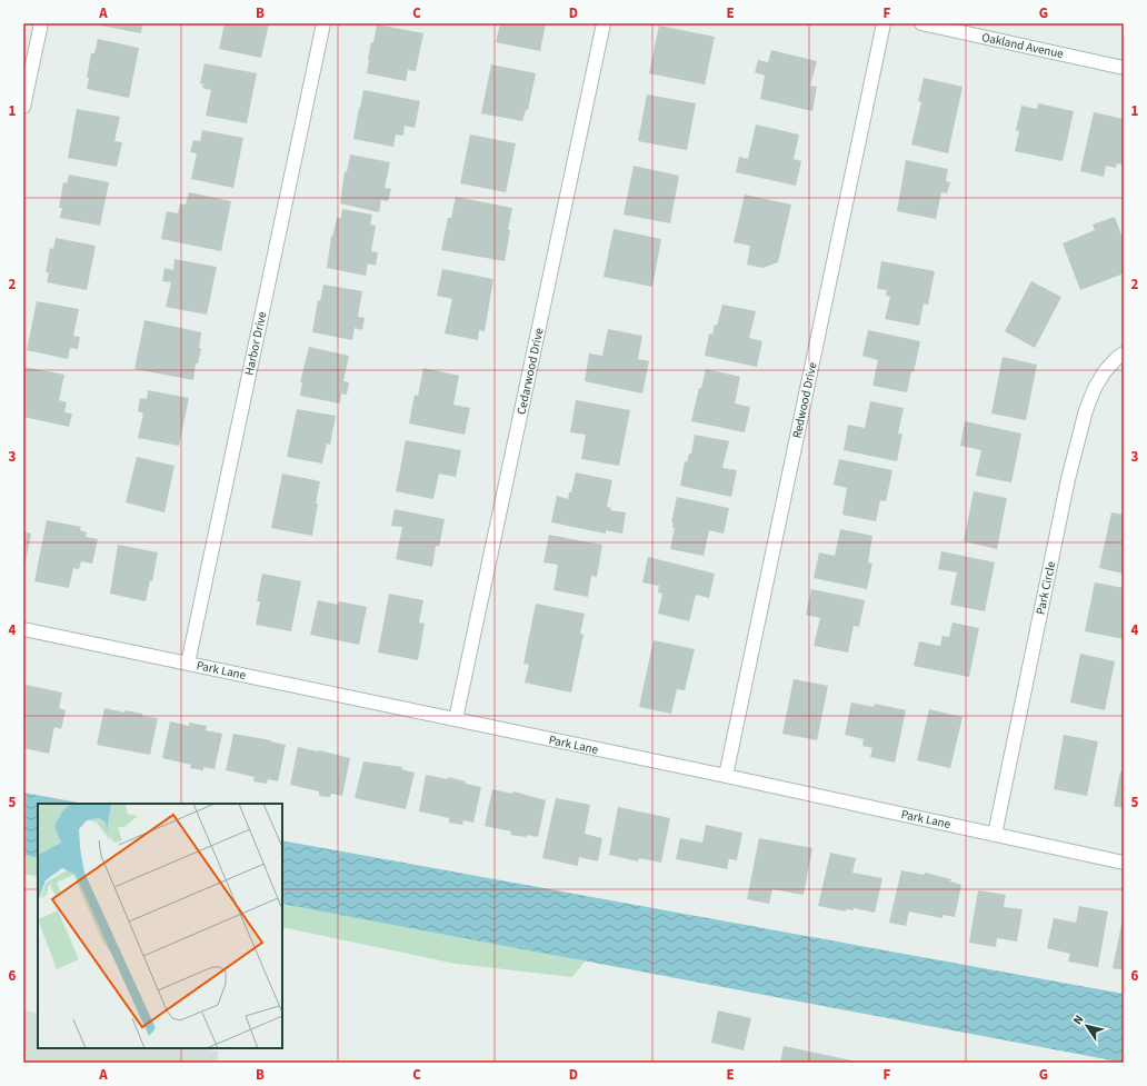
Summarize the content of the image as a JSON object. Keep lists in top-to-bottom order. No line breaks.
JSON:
{"streets":{"street":["Oakland Avenue","Harbor Drive","Cedarwood Drive","Redwood Drive","Park Circle","Park Lane"]},"crossings":[["Harbor Drive","Park Lane"],["Cedarwood Drive","Park Lane"],["Redwood Drive","Park Lane"],["Park Circle","Park Lane"]],"north":"top left","grid":{"columns":["A","B","C","D","E","F","G"],"rows":["1","2","3","4","5","6"]}}
